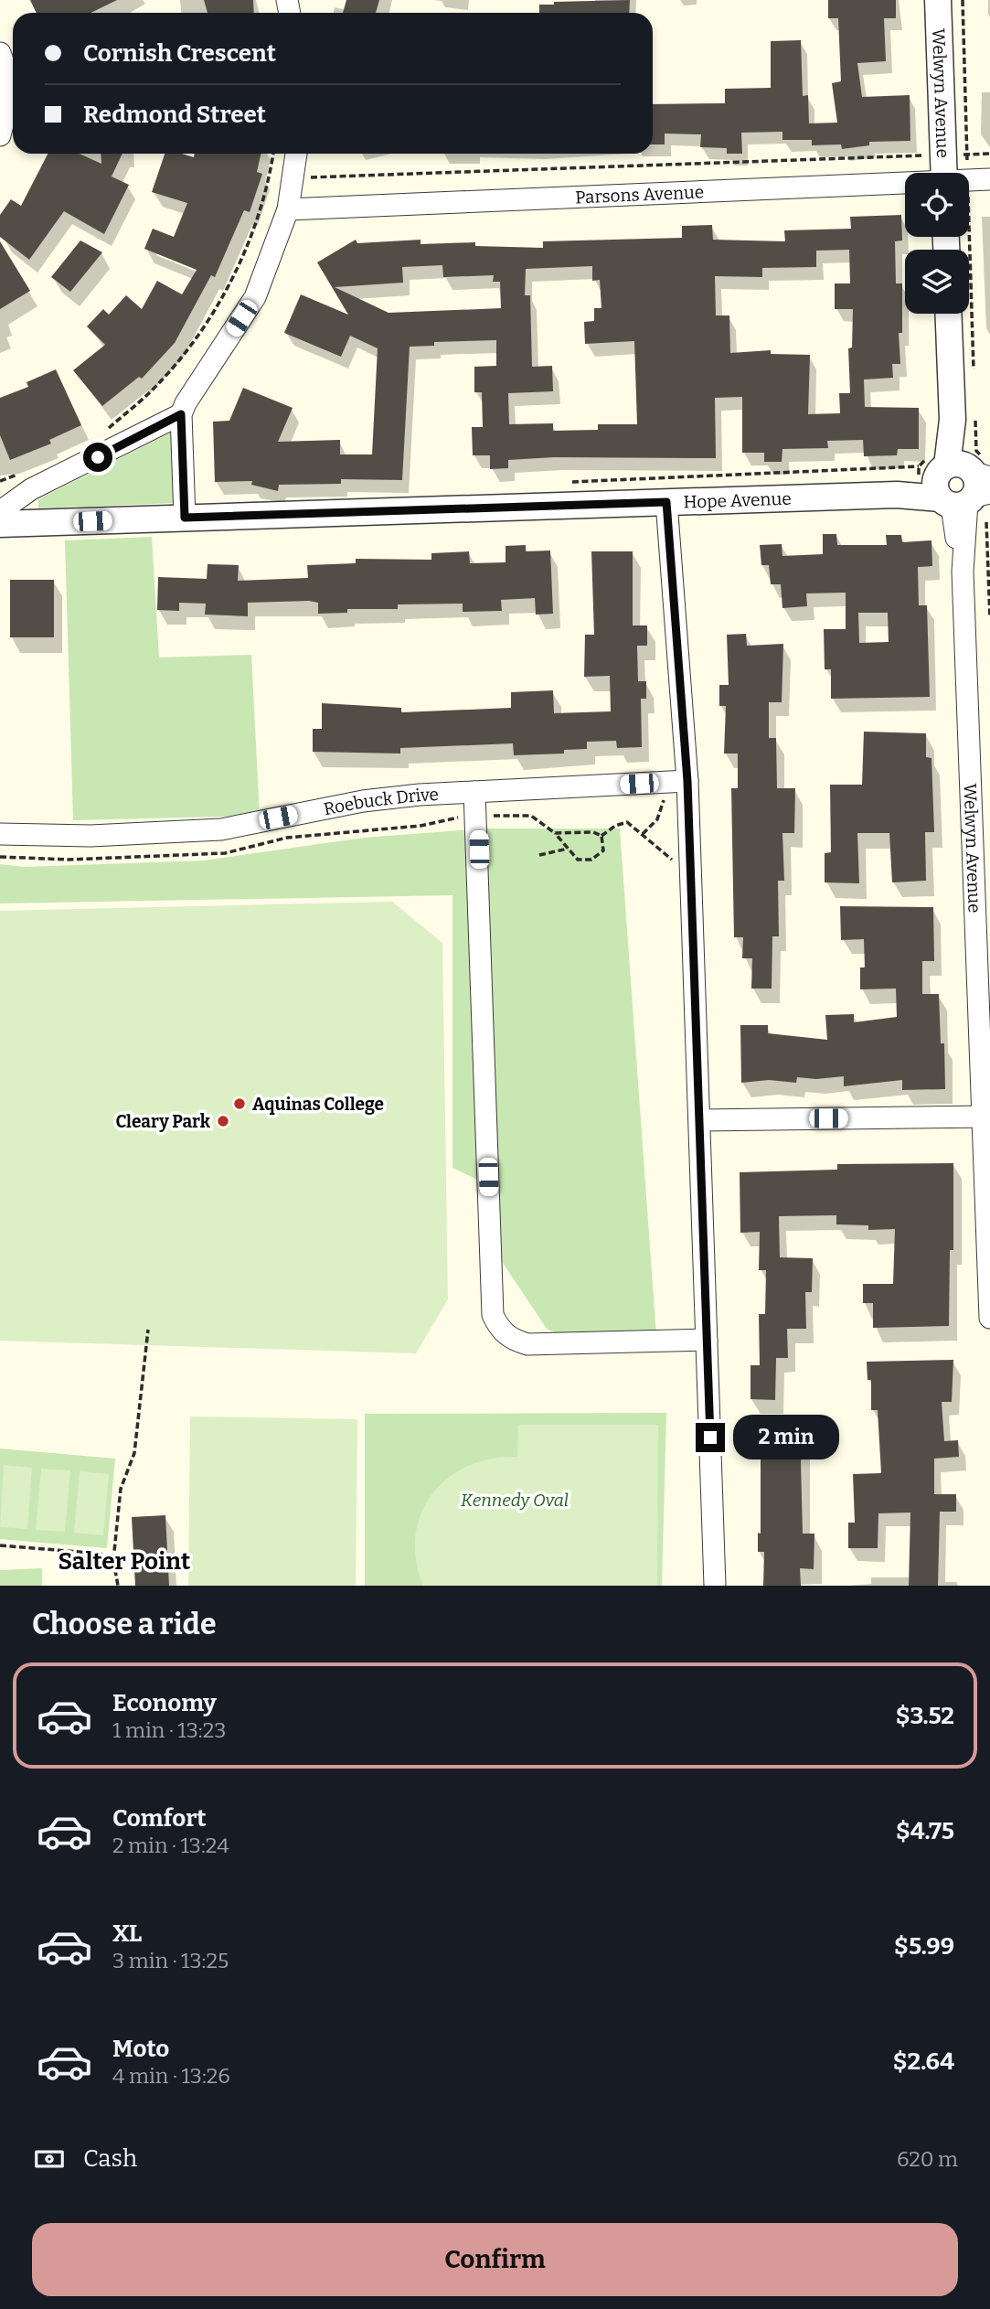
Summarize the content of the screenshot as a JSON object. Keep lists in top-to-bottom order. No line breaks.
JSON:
{"streets":{"street":["Welwyn Avenue","Parsons Avenue","Hope Avenue","Roebuck Drive"]},"crossings":[["Welwyn Avenue","Hope Avenue"]],"districts":["Salter Point"],"parks":["Kennedy Oval"],"places":["Aquinas College","Cleary Park"],"page":{"banner":["Cornish Crescent","Redmond Street"],"bubble":"2 min","heading":"Choose a ride","list":[{"name":"Economy","note":"1 min · 13:23","value":"$3.52"},{"name":"Comfort","note":"2 min · 13:24","value":"$4.75"},{"name":"XL","note":"3 min · 13:25","value":"$5.99"},{"name":"Moto","note":"4 min · 13:26","value":"$2.64"}],"pay":["Cash","620 m"],"buttons":"Confirm"}}
